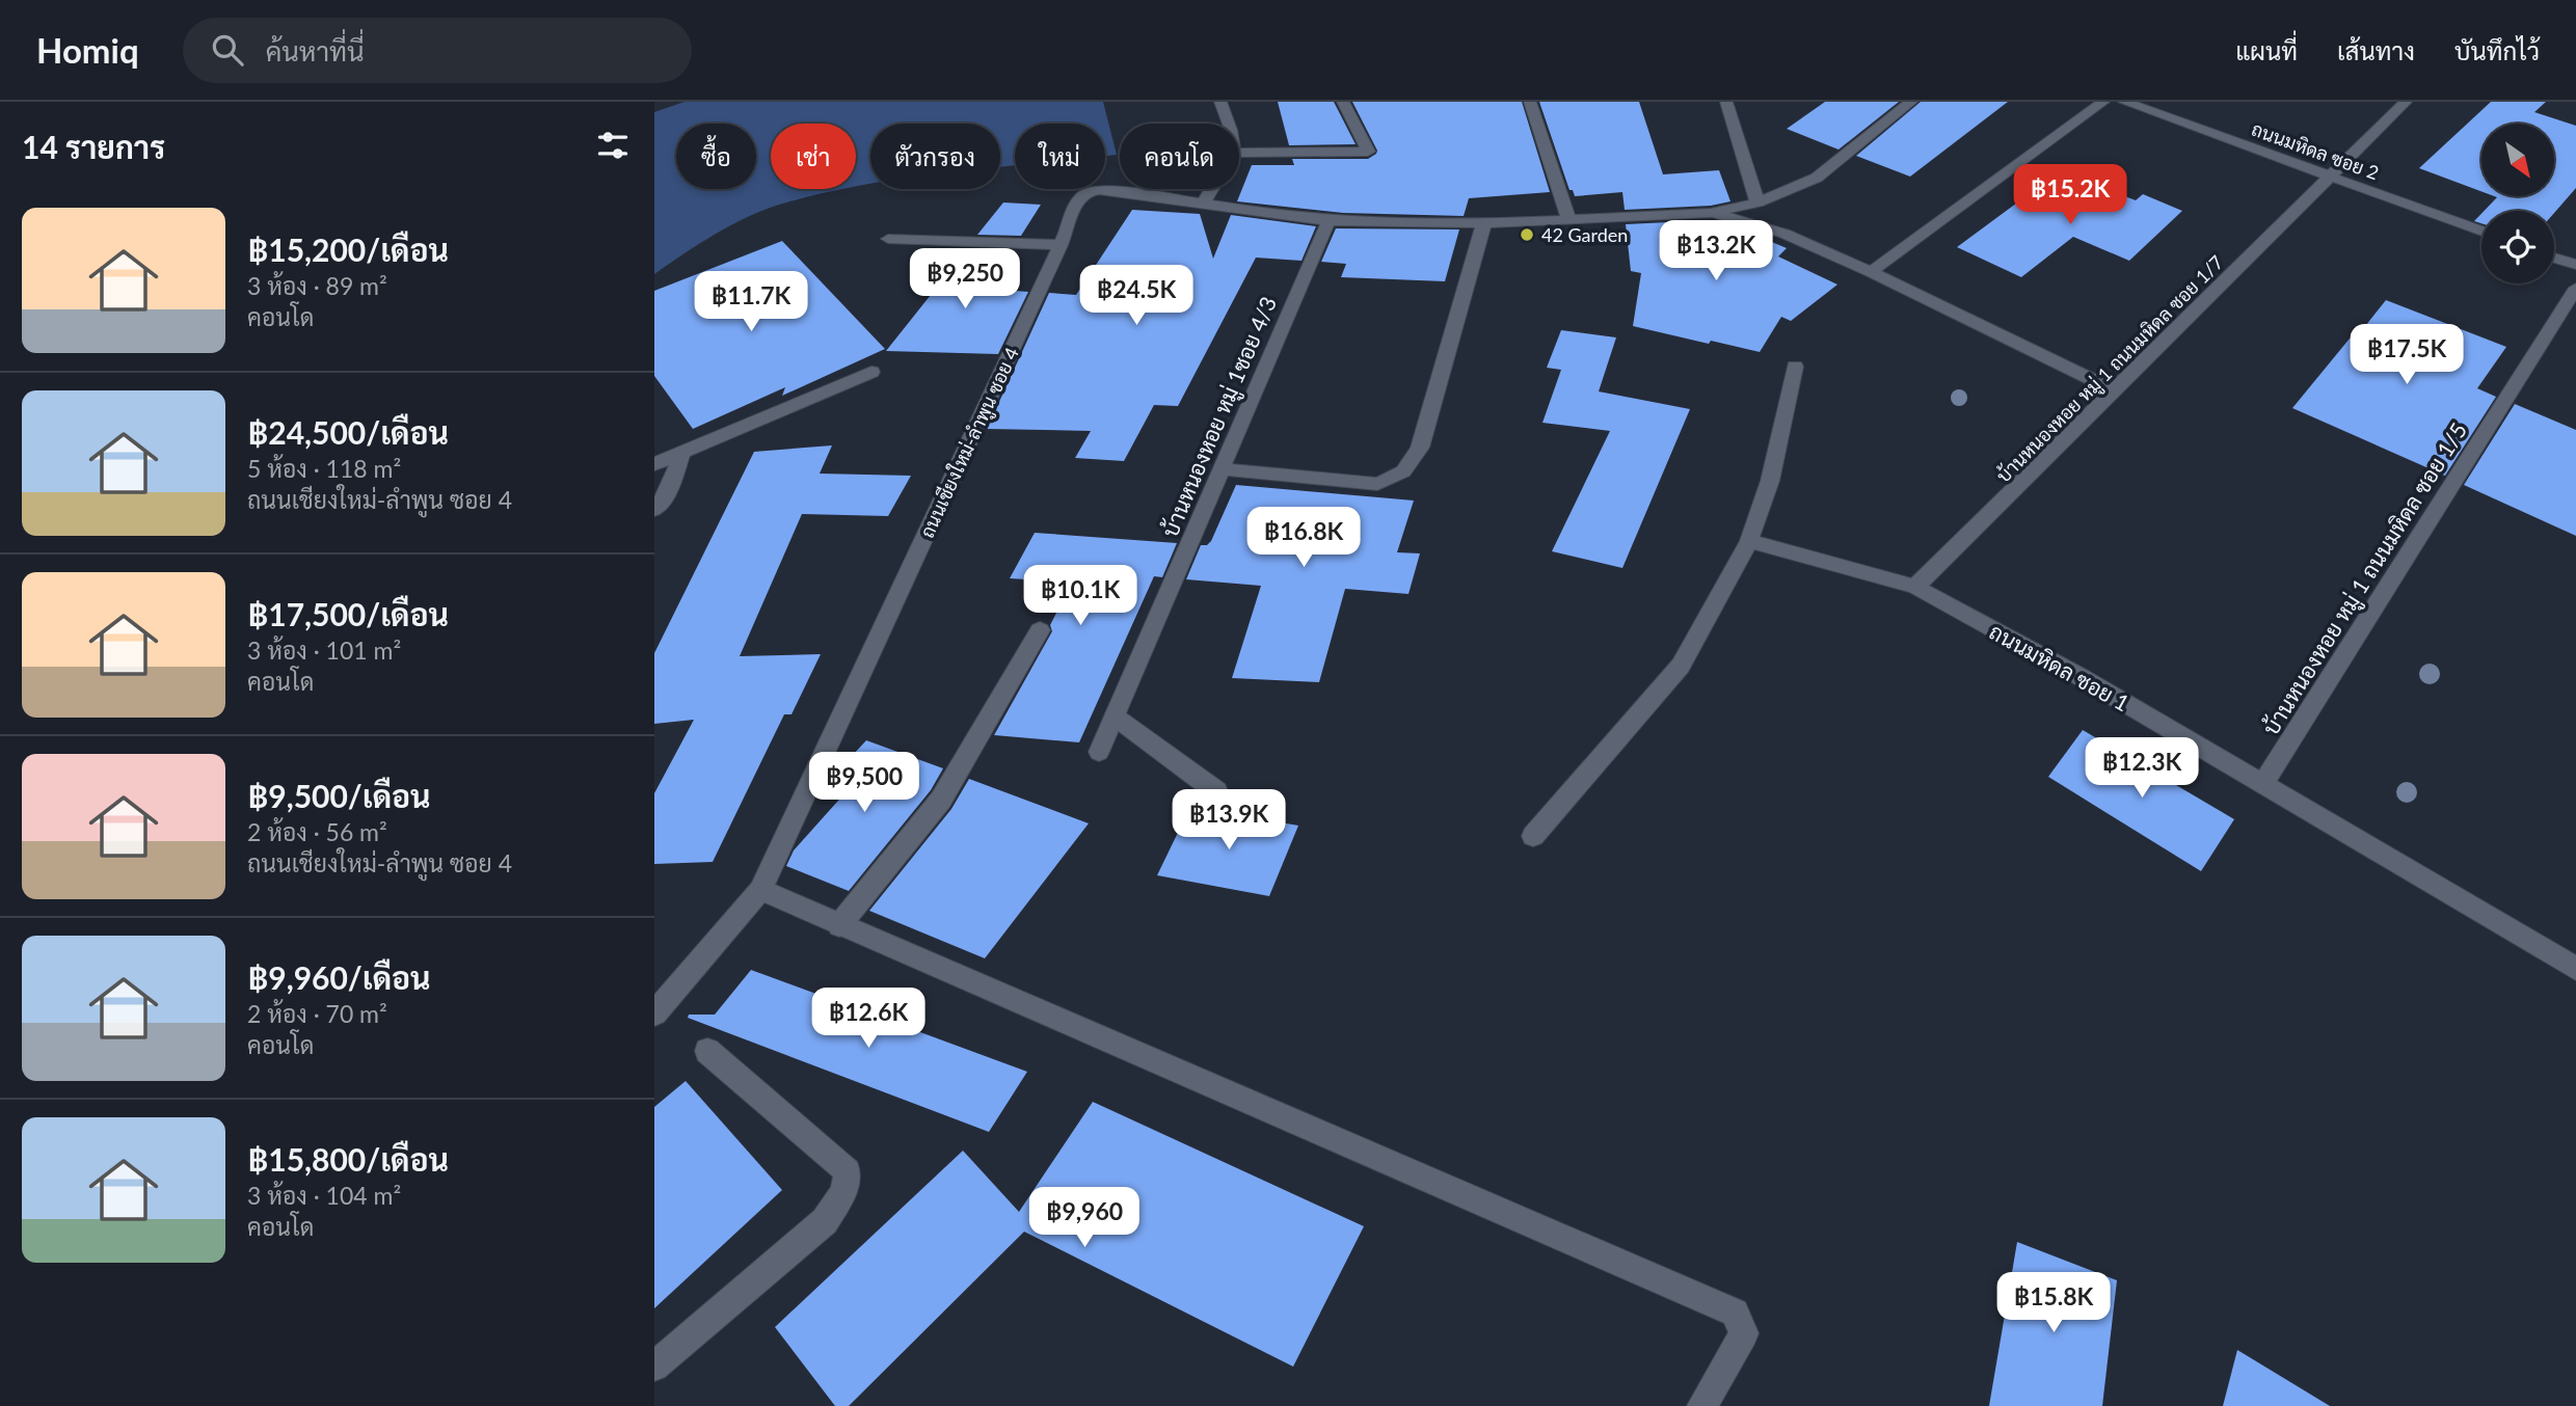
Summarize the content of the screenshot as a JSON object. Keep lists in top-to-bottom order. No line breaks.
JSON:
{"streets":{"street":["ถนนมหิดล ซอย 2","บ้านหนองหอย หมู่ 1 ถนนมหิดล ซอย 1/7","บ้านหนองหอย หมู่ 1ซอย 4/3","ถนนเชียงใหม่-ลำพูน ซอย 4","บ้านหนองหอย หมู่ 1 ถนนมหิดล ซอย 1/5","ถนนมหิดล ซอย 1"]},"crossings":[["ถนนมหิดล ซอย 2","บ้านหนองหอย หมู่ 1 ถนนมหิดล ซอย 1/7"],["บ้านหนองหอย หมู่ 1 ถนนมหิดล ซอย 1/7","ถนนมหิดล ซอย 1"],["บ้านหนองหอย หมู่ 1ซอย 4/3","ถนนเชียงใหม่-ลำพูน ซอย 4"],["บ้านหนองหอย หมู่ 1 ถนนมหิดล ซอย 1/5","ถนนมหิดล ซอย 1"]],"places":["42 Garden"],"north":"bottom right","page":{"header":"Homiq","search":"ค้นหาที่นี่","nav":["แผนที่","เส้นทาง","บันทึกไว้"],"heading":"14 รายการ","chip":["ซื้อ","เช่า","ตัวกรอง","ใหม่","คอนโด"],"price":["฿15.2K","฿13.2K","฿9,250","฿24.5K","฿11.7K","฿17.5K","฿16.8K","฿10.1K","฿12.3K","฿9,500","฿13.9K","฿12.6K","฿9,960","฿15.8K"],"list":[{"name":"฿15,200/เดือน","note":"3 ห้อง · 89 m² · คอนโด"},{"name":"฿24,500/เดือน","note":"5 ห้อง · 118 m² · ถนนเชียงใหม่-ลำพูน ซอย 4"},{"name":"฿17,500/เดือน","note":"3 ห้อง · 101 m² · คอนโด"},{"name":"฿9,500/เดือน","note":"2 ห้อง · 56 m² · ถนนเชียงใหม่-ลำพูน ซอย 4"},{"name":"฿9,960/เดือน","note":"2 ห้อง · 70 m² · คอนโด"},{"name":"฿15,800/เดือน","note":"3 ห้อง · 104 m² · คอนโด"}]}}
